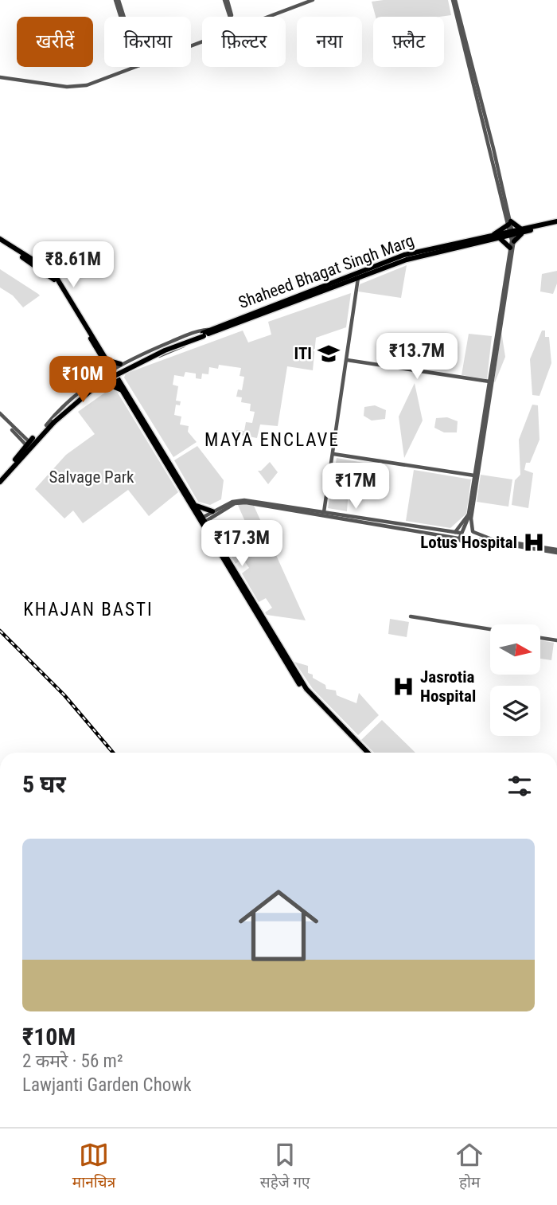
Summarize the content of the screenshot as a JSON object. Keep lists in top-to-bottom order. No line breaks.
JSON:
{"streets":{"main road":["Shaheed Bhagat Singh Marg"]},"districts":["MAYA ENCLAVE","KHAJAN BASTI"],"parks":["Salvage Park"],"places":{"school or university":["ITI"],"hospital":["Lotus Hospital","Jasrotia Hospital"]},"north":"right","page":{"chip":["खरीदें","किराया","फ़िल्टर","नया","फ़्लैट"],"price":["₹8.61M","₹13.7M","₹10M","₹17M","₹17.3M"],"heading":"5 घर","list":[{"name":"₹10M","note":"2 कमरे · 56 m² · Lawjanti Garden Chowk"}],"tabs":["मानचित्र","सहेजे गए","होम"]}}
